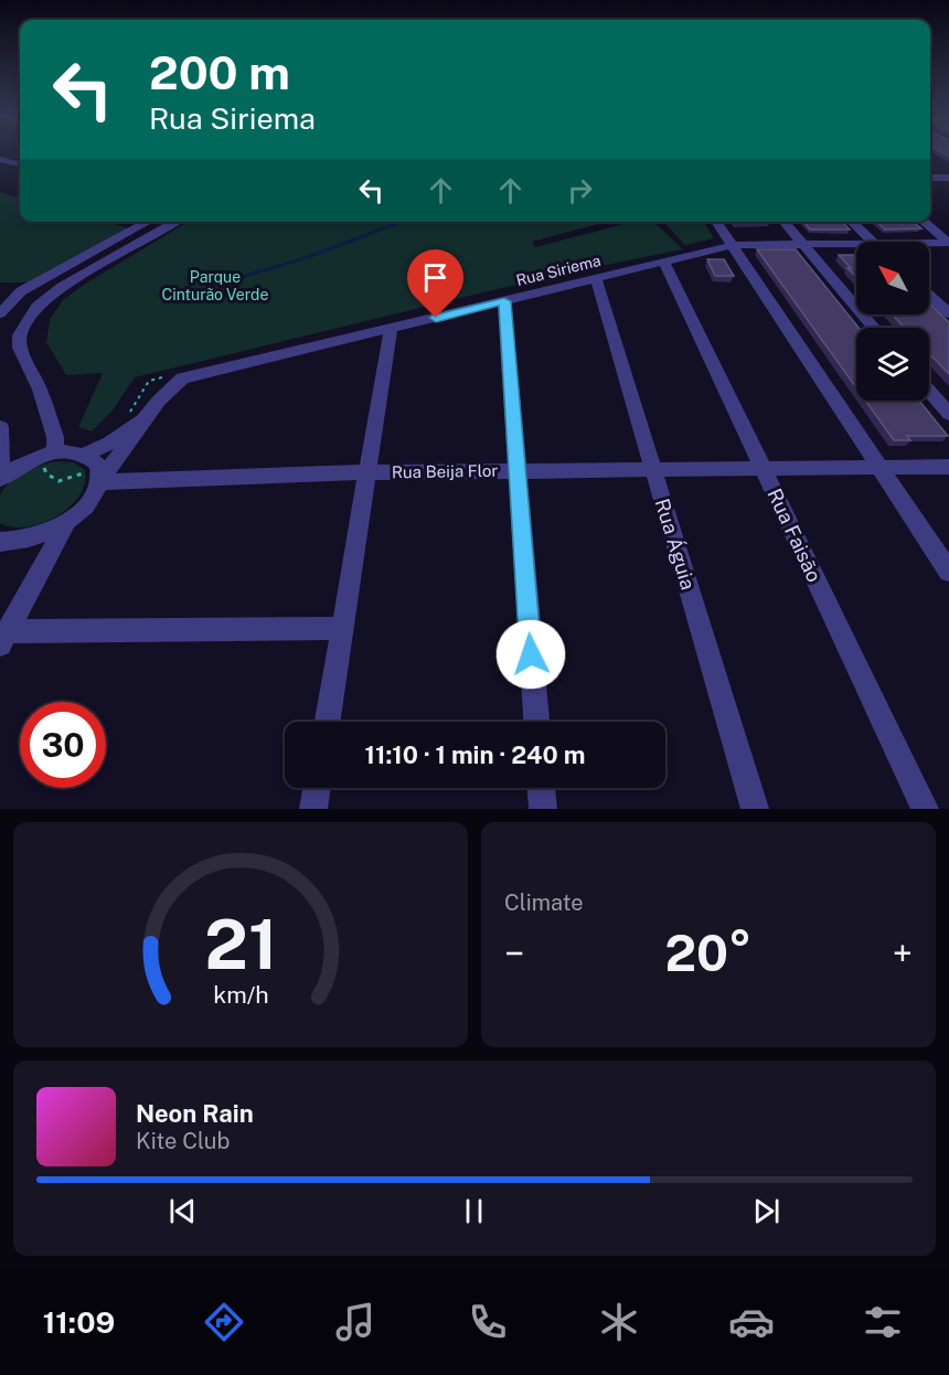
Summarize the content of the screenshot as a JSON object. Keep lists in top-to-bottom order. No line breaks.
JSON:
{"streets":{"street":["Rua Siriema","Rua Beija Flor","Rua Faisão","Rua Águia"]},"crossings":[["Rua Siriema","Rua Faisão"],["Rua Siriema","Rua Águia"],["Rua Beija Flor","Rua Faisão"],["Rua Beija Flor","Rua Águia"]],"parks":["Parque Cinturão Verde"],"north":"top left","page":{"turn":["200 m","Rua Siriema"],"limit":"30","trip":"11:10 · 1 min · 240 m","tile":"Climate","heat":["−","20°","+"],"song":["Neon Rain","Kite Club"],"tabs":"11:09","gauge":["21","km/h"]}}
